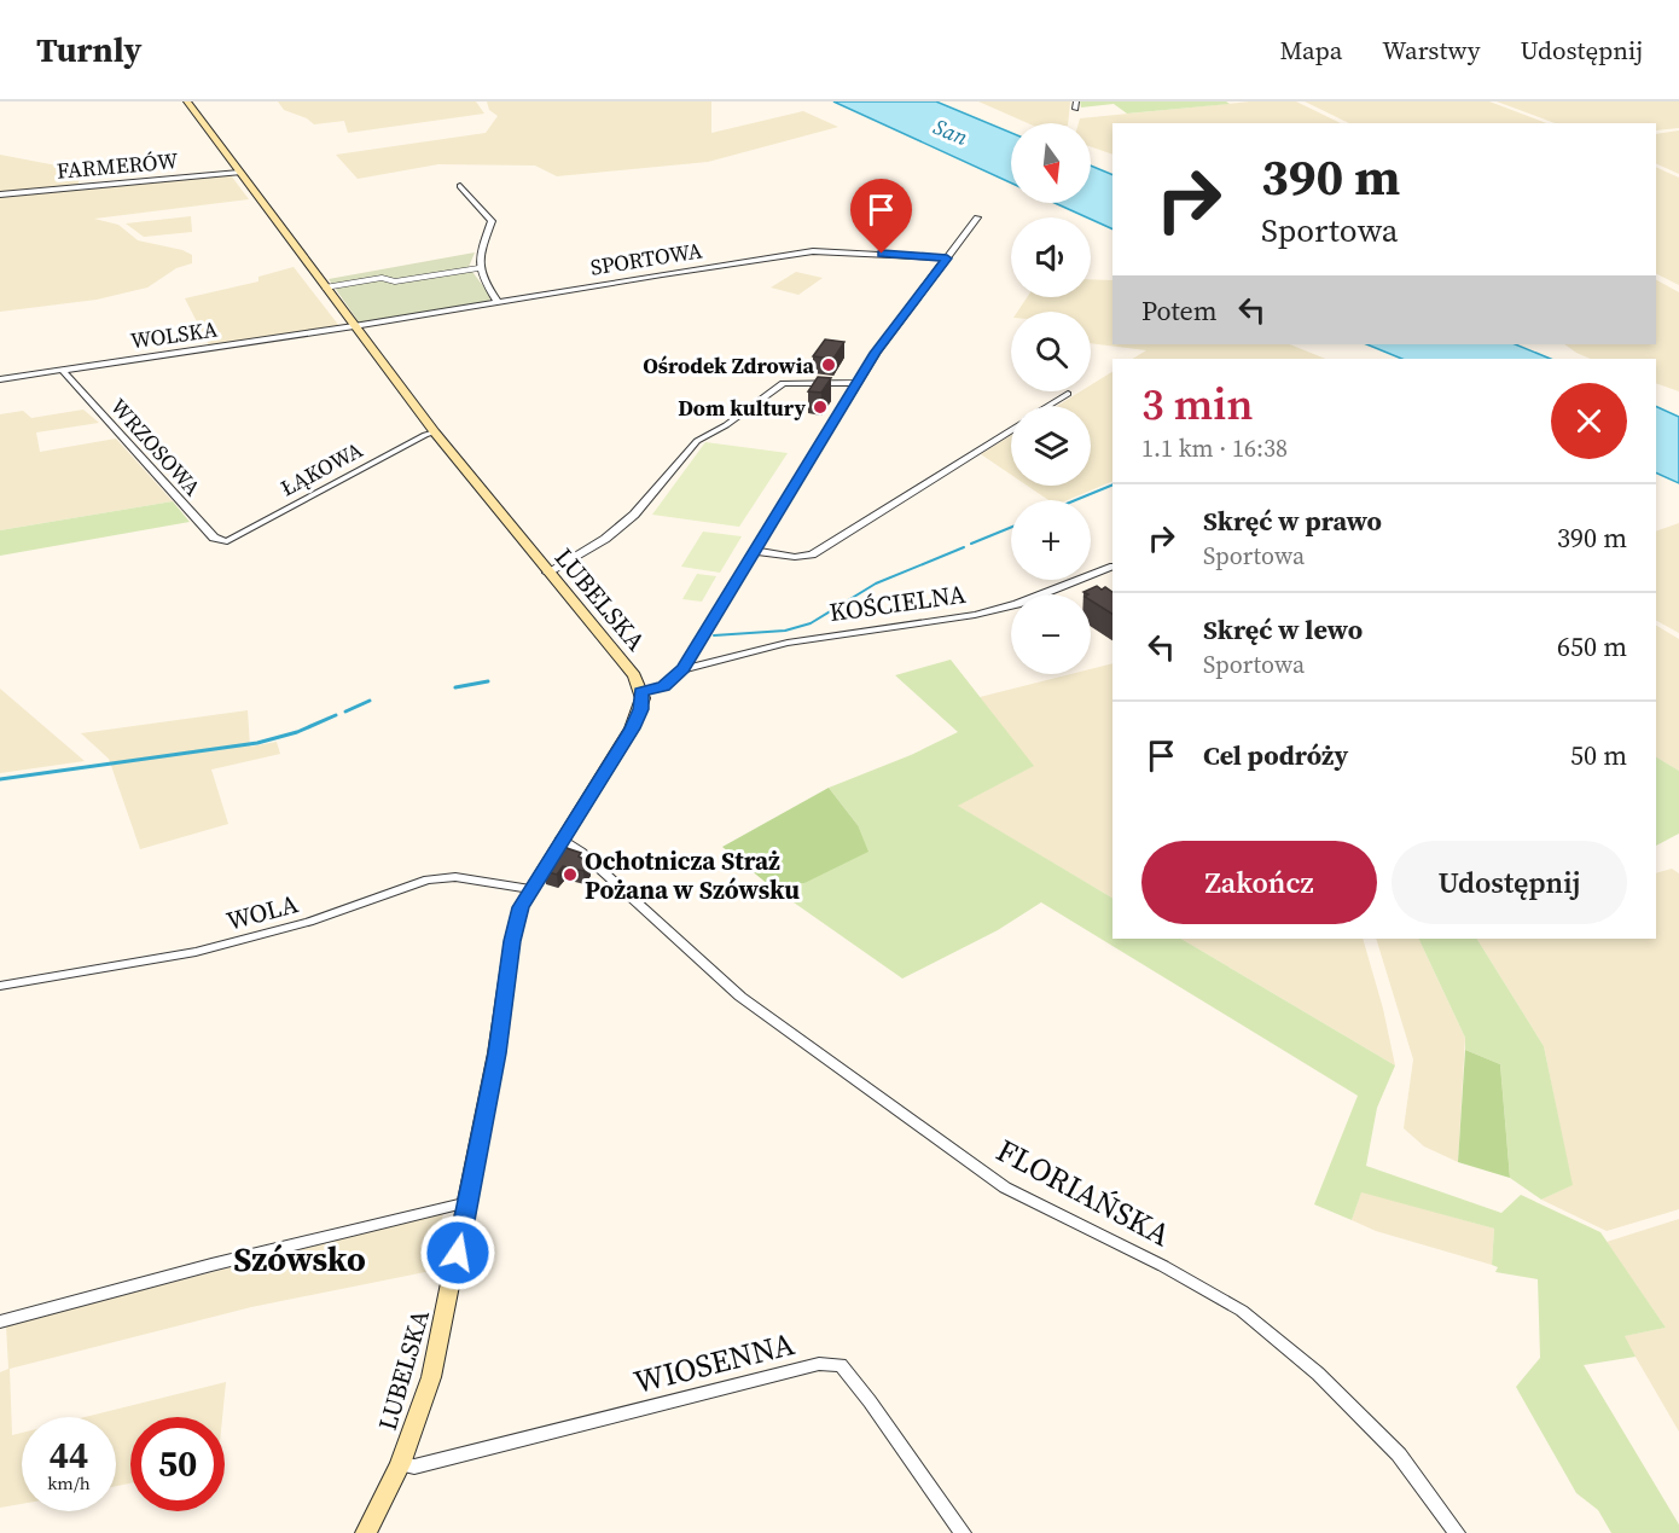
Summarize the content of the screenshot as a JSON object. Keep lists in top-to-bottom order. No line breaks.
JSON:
{"streets":{"main road":["LUBELSKA"],"street":["FARMERÓW","SPORTOWA","WOLSKA","WRZOSOWA","ŁĄKOWA","KOŚCIELNA","WOLA","FLORIAŃSKA","WIOSENNA"]},"crossings":[["FARMERÓW","LUBELSKA"],["SPORTOWA","WOLSKA"],["SPORTOWA","LUBELSKA"],["WOLSKA","WRZOSOWA"],["WOLSKA","LUBELSKA"],["WRZOSOWA","ŁĄKOWA"],["ŁĄKOWA","LUBELSKA"],["LUBELSKA","WOLA"],["LUBELSKA","FLORIAŃSKA"],["LUBELSKA","WIOSENNA"]],"districts":["Szówsko"],"water":["San"],"places":["Ośrodek Zdrowia","Dom kultury","Ochotnicza Straż Pożana w Szówsku"],"north":"bottom","page":{"header":"Turnly","nav":["Mapa","Warstwy","Udostępnij"],"map_buttons":["+","−"],"turn":["390 m","Sportowa"],"then":"Potem","heading":["3 min","1.1 km · 16:38"],"list":[{"name":"Skręć w prawo","note":"Sportowa","value":"390 m"},{"name":"Skręć w lewo","note":"Sportowa","value":"650 m"},{"name":"Cel podróży","value":"50 m"}],"buttons":["Zakończ","Udostępnij"],"speed":"44 km/h","limit":"50"}}
